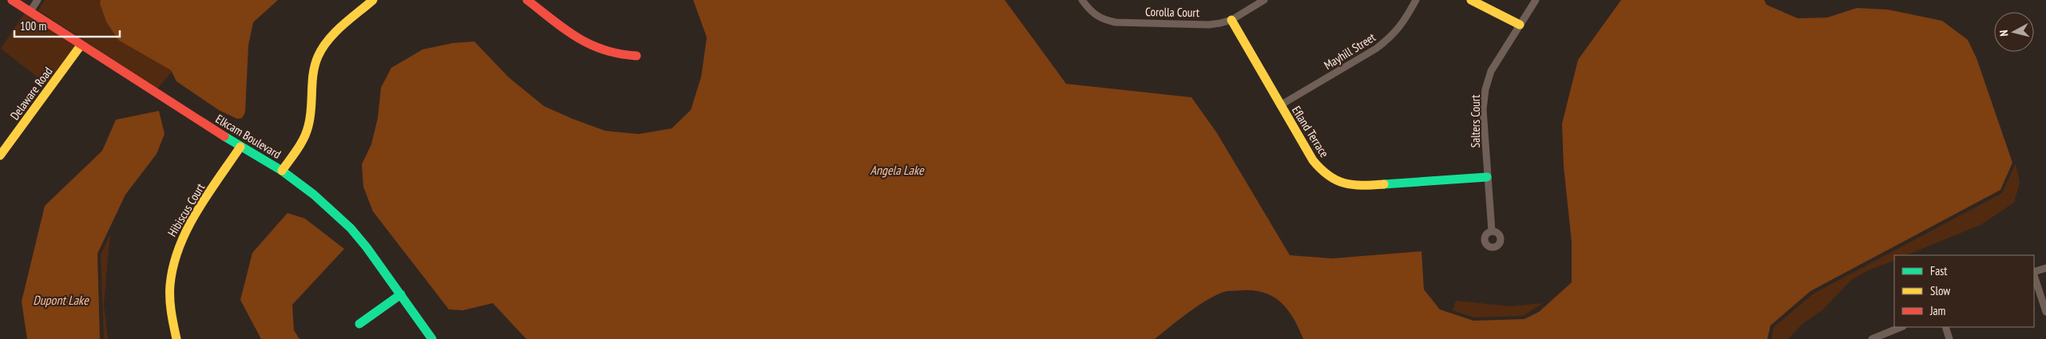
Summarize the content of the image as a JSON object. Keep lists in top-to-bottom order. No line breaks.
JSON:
{"streets":{"street":["Corolla Court","Mayhill Street","Delaware Road","Salters Court","Efland Terrace","Elkcam Boulevard","Hibiscus Court"]},"crossings":[["Corolla Court","Efland Terrace"],["Mayhill Street","Efland Terrace"],["Delaware Road","Elkcam Boulevard"],["Salters Court","Efland Terrace"],["Elkcam Boulevard","Hibiscus Court"]],"water":["Angela Lake","Dupont Lake"],"legend":["Fast","Slow","Jam"],"scale_bar":"100 m","north":"left"}
